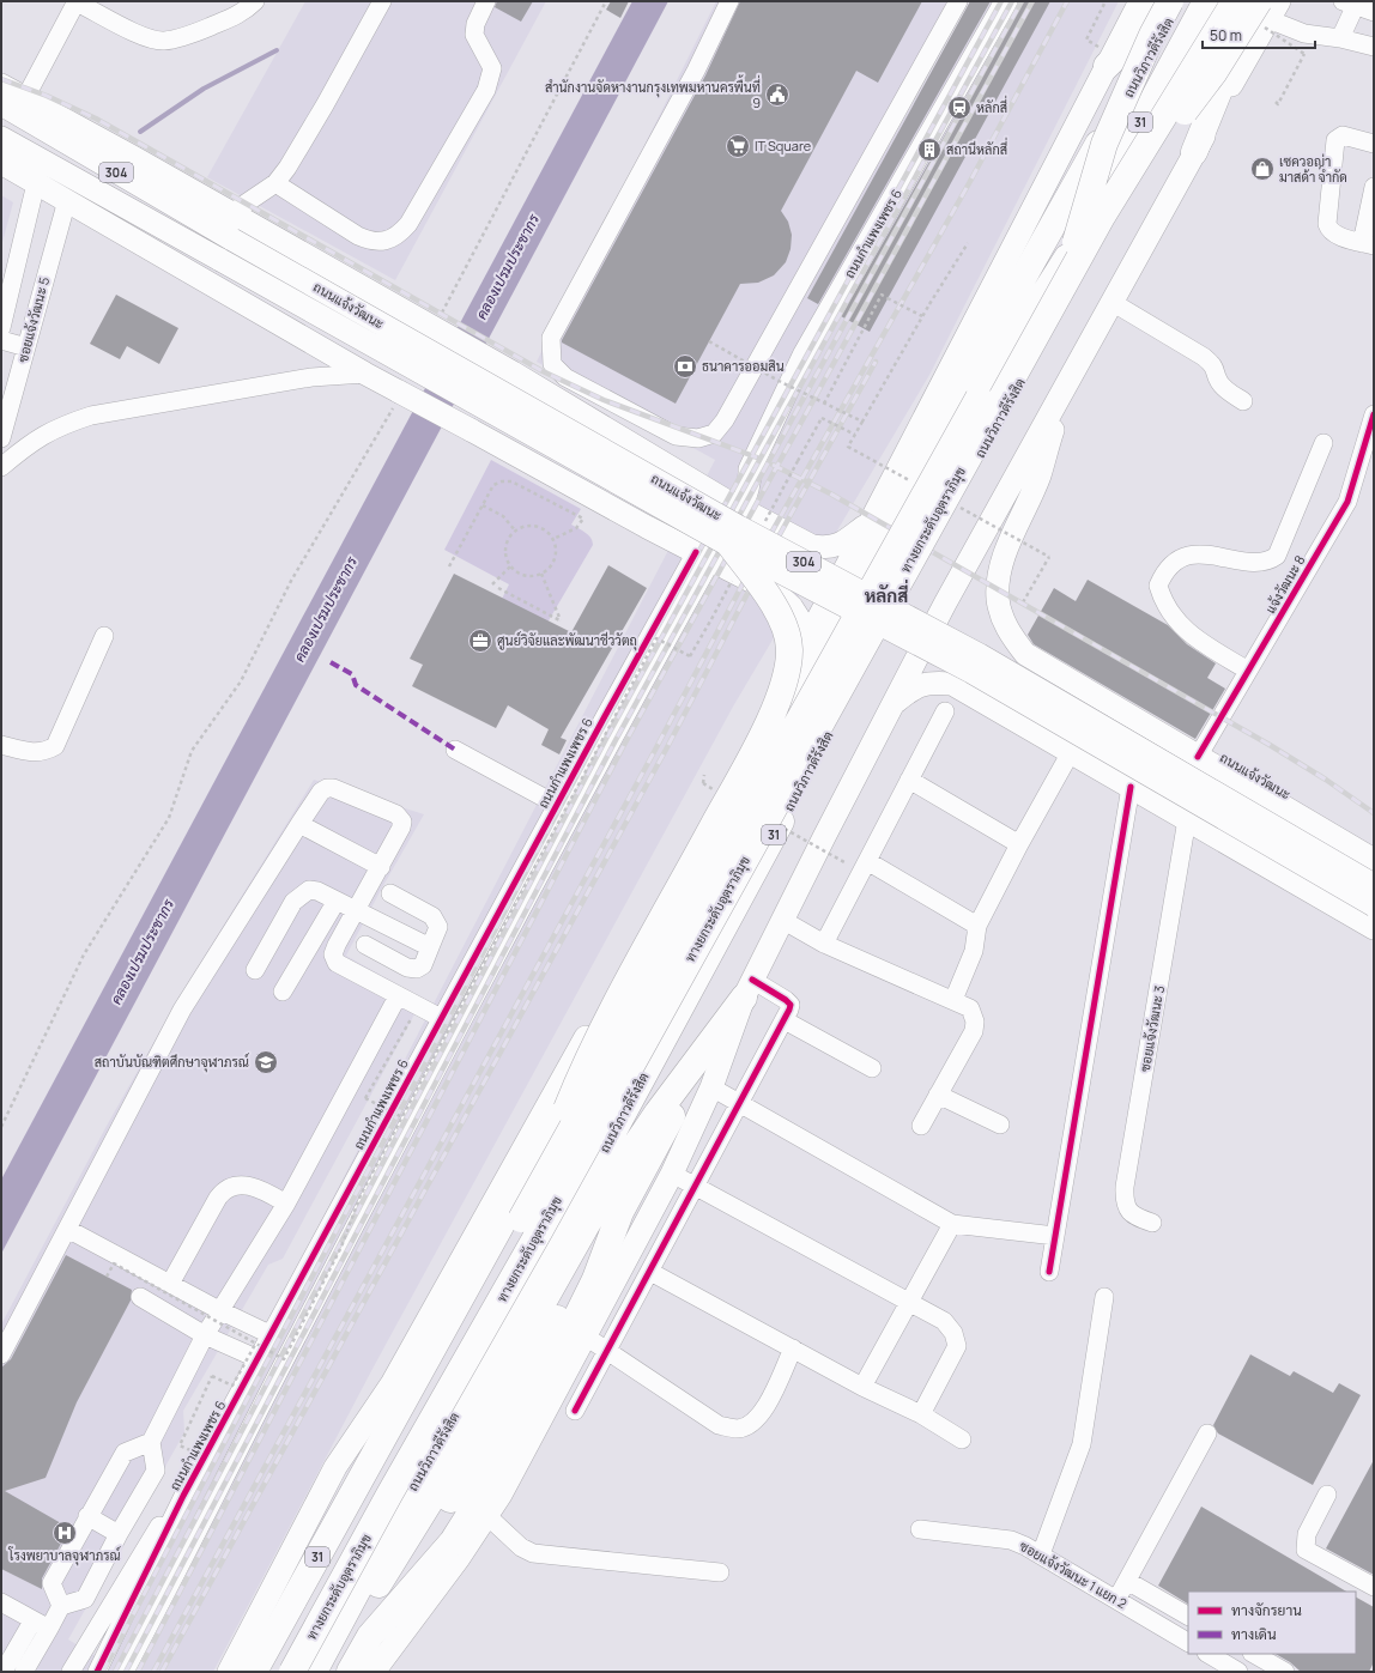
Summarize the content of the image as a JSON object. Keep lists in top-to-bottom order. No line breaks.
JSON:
{"streets":{"highway":["ถนนวิภาวดีรังสิต","31","ทางยกระดับอุตราภิมุข"],"main road":["304","ถนนกำแพงเพชร 6","ถนนแจ้งวัฒนะ"],"street":["ซอยแจ้งวัฒนะ 5","แจ้งวัฒนะ 8","ซอยแจ้งวัฒนะ 3","ซอยแจ้งวัฒนะ 1 แยก 2"]},"crossings":[["31","ถนนแจ้งวัฒนะ"],["ถนนกำแพงเพชร 6","ถนนแจ้งวัฒนะ"],["ถนนแจ้งวัฒนะ","ซอยแจ้งวัฒนะ 5"],["ถนนแจ้งวัฒนะ","แจ้งวัฒนะ 8"]],"districts":["หลักสี่"],"water":["คลองเปรมประชากร"],"places":{"public building":["สำนักงานจัดหางานกรุงเทพมหานครพื้นที่ 9"],"station":["หลักสี่"],"supermarket":["IT Square"],"building":["สถานีหลักสี่"],"shop":["เซควอญ่า มาสด้า จำกัด"],"bank":["ธนาคารออมสิน"],"office":["ศูนย์วิจัยและพัฒนาชีววัตถุ"],"school or university":["สถาบันบัณฑิตศึกษาจุฬาภรณ์"],"hospital":["โรงพยาบาลจุฬาภรณ์"]},"legend":["ทางจักรยาน","ทางเดิน"],"scale_bar":"50 m"}
